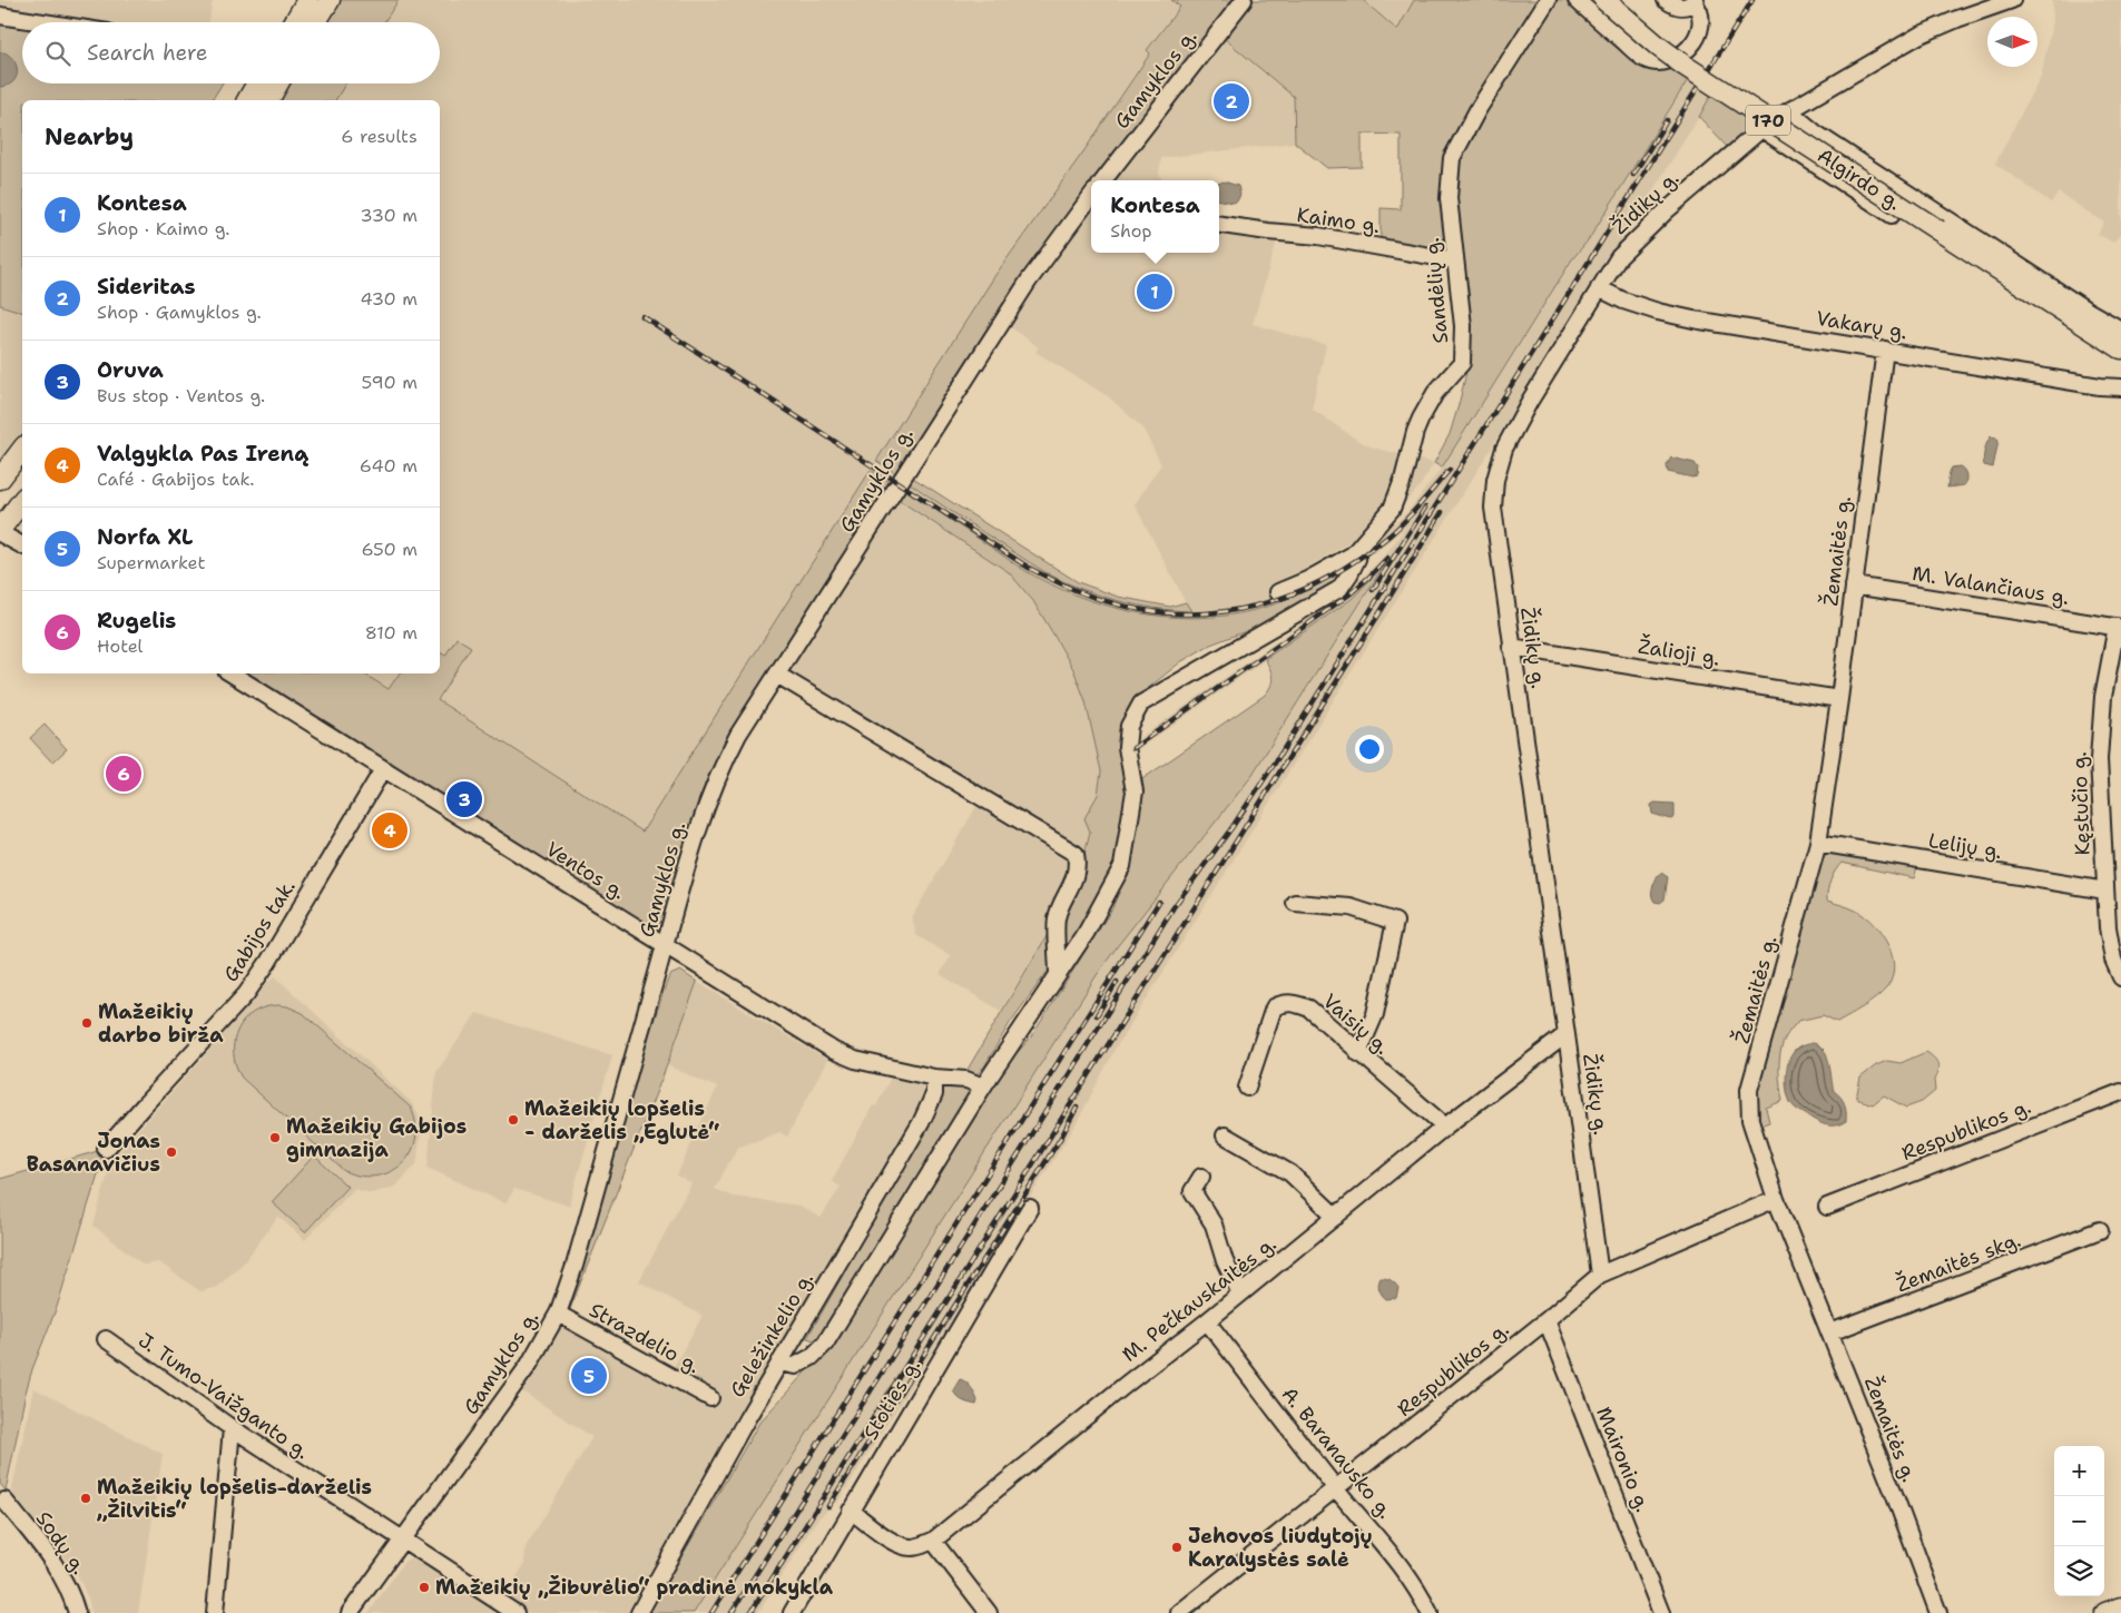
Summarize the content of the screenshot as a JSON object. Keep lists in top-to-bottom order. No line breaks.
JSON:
{"streets":{"main road":["170","Algirdo g."],"street":["Gamyklos g.","Židikų g.","Kaimo g.","Sandėlių g.","Vakarų g.","Žemaitės g.","M. Valančiaus g.","Žalioji g.","Kęstučio g.","Lelijų g.","Ventos g.","Gabijos tak.","Vaisių g.","Respublikos g.","Žemaitės skg.","M. Pečkauskaitės g.","Geležinkelio g.","Strazdelio g.","J. Tumo-Vaižganto g.","Stoties g.","A. Baranausko g.","Maironio g.","Sodų g."]},"crossings":[["Gamyklos g.","Ventos g."],["Gamyklos g.","Strazdelio g."],["Gamyklos g.","J. Tumo-Vaižganto g."],["Židikų g.","Vakarų g."],["Židikų g.","Žalioji g."],["Židikų g.","Respublikos g."],["Židikų g.","M. Pečkauskaitės g."],["Kaimo g.","Sandėlių g."],["Vakarų g.","Žemaitės g."],["Žemaitės g.","M. Valančiaus g."],["Žemaitės g.","Žalioji g."],["Žemaitės g.","Lelijų g."],["Žemaitės g.","Respublikos g."],["Žemaitės g.","Žemaitės skg."],["M. Valančiaus g.","Kęstučio g."],["Kęstučio g.","Lelijų g."],["Ventos g.","Gabijos tak."],["Ventos g.","Geležinkelio g."],["Vaisių g.","M. Pečkauskaitės g."],["Respublikos g.","A. Baranausko g."],["Respublikos g.","Maironio g."],["M. Pečkauskaitės g.","Stoties g."],["M. Pečkauskaitės g.","A. Baranausko g."]],"places":["Mažeikių darbo birža","Mažeikių lopšelis - darželis „Eglutė“","Mažeikių Gabijos gimnazija","Jonas Basanavičius","Mažeikių lopšelis-darželis „Žilvitis“","Jehovos liudytojų Karalystės salė","Mažeikių „Žiburėlio“ pradinė mokykla"],"north":"right","page":{"search":"Search here","pins":["2","1","6","3","4","5"],"heading":["Nearby","6 results"],"list":[{"mark":"1","name":"Kontesa","note":"Shop · Kaimo g.","value":"330 m"},{"mark":"2","name":"Sideritas","note":"Shop · Gamyklos g.","value":"430 m"},{"mark":"3","name":"Oruva","note":"Bus stop · Ventos g.","value":"590 m"},{"mark":"4","name":"Valgykla Pas Ireną","note":"Café · Gabijos tak.","value":"640 m"},{"mark":"5","name":"Norfa XL","note":"Supermarket","value":"650 m"},{"mark":"6","name":"Rugelis","note":"Hotel","value":"810 m"}],"popup":["Kontesa","Shop"],"map_buttons":["+","−"]}}
